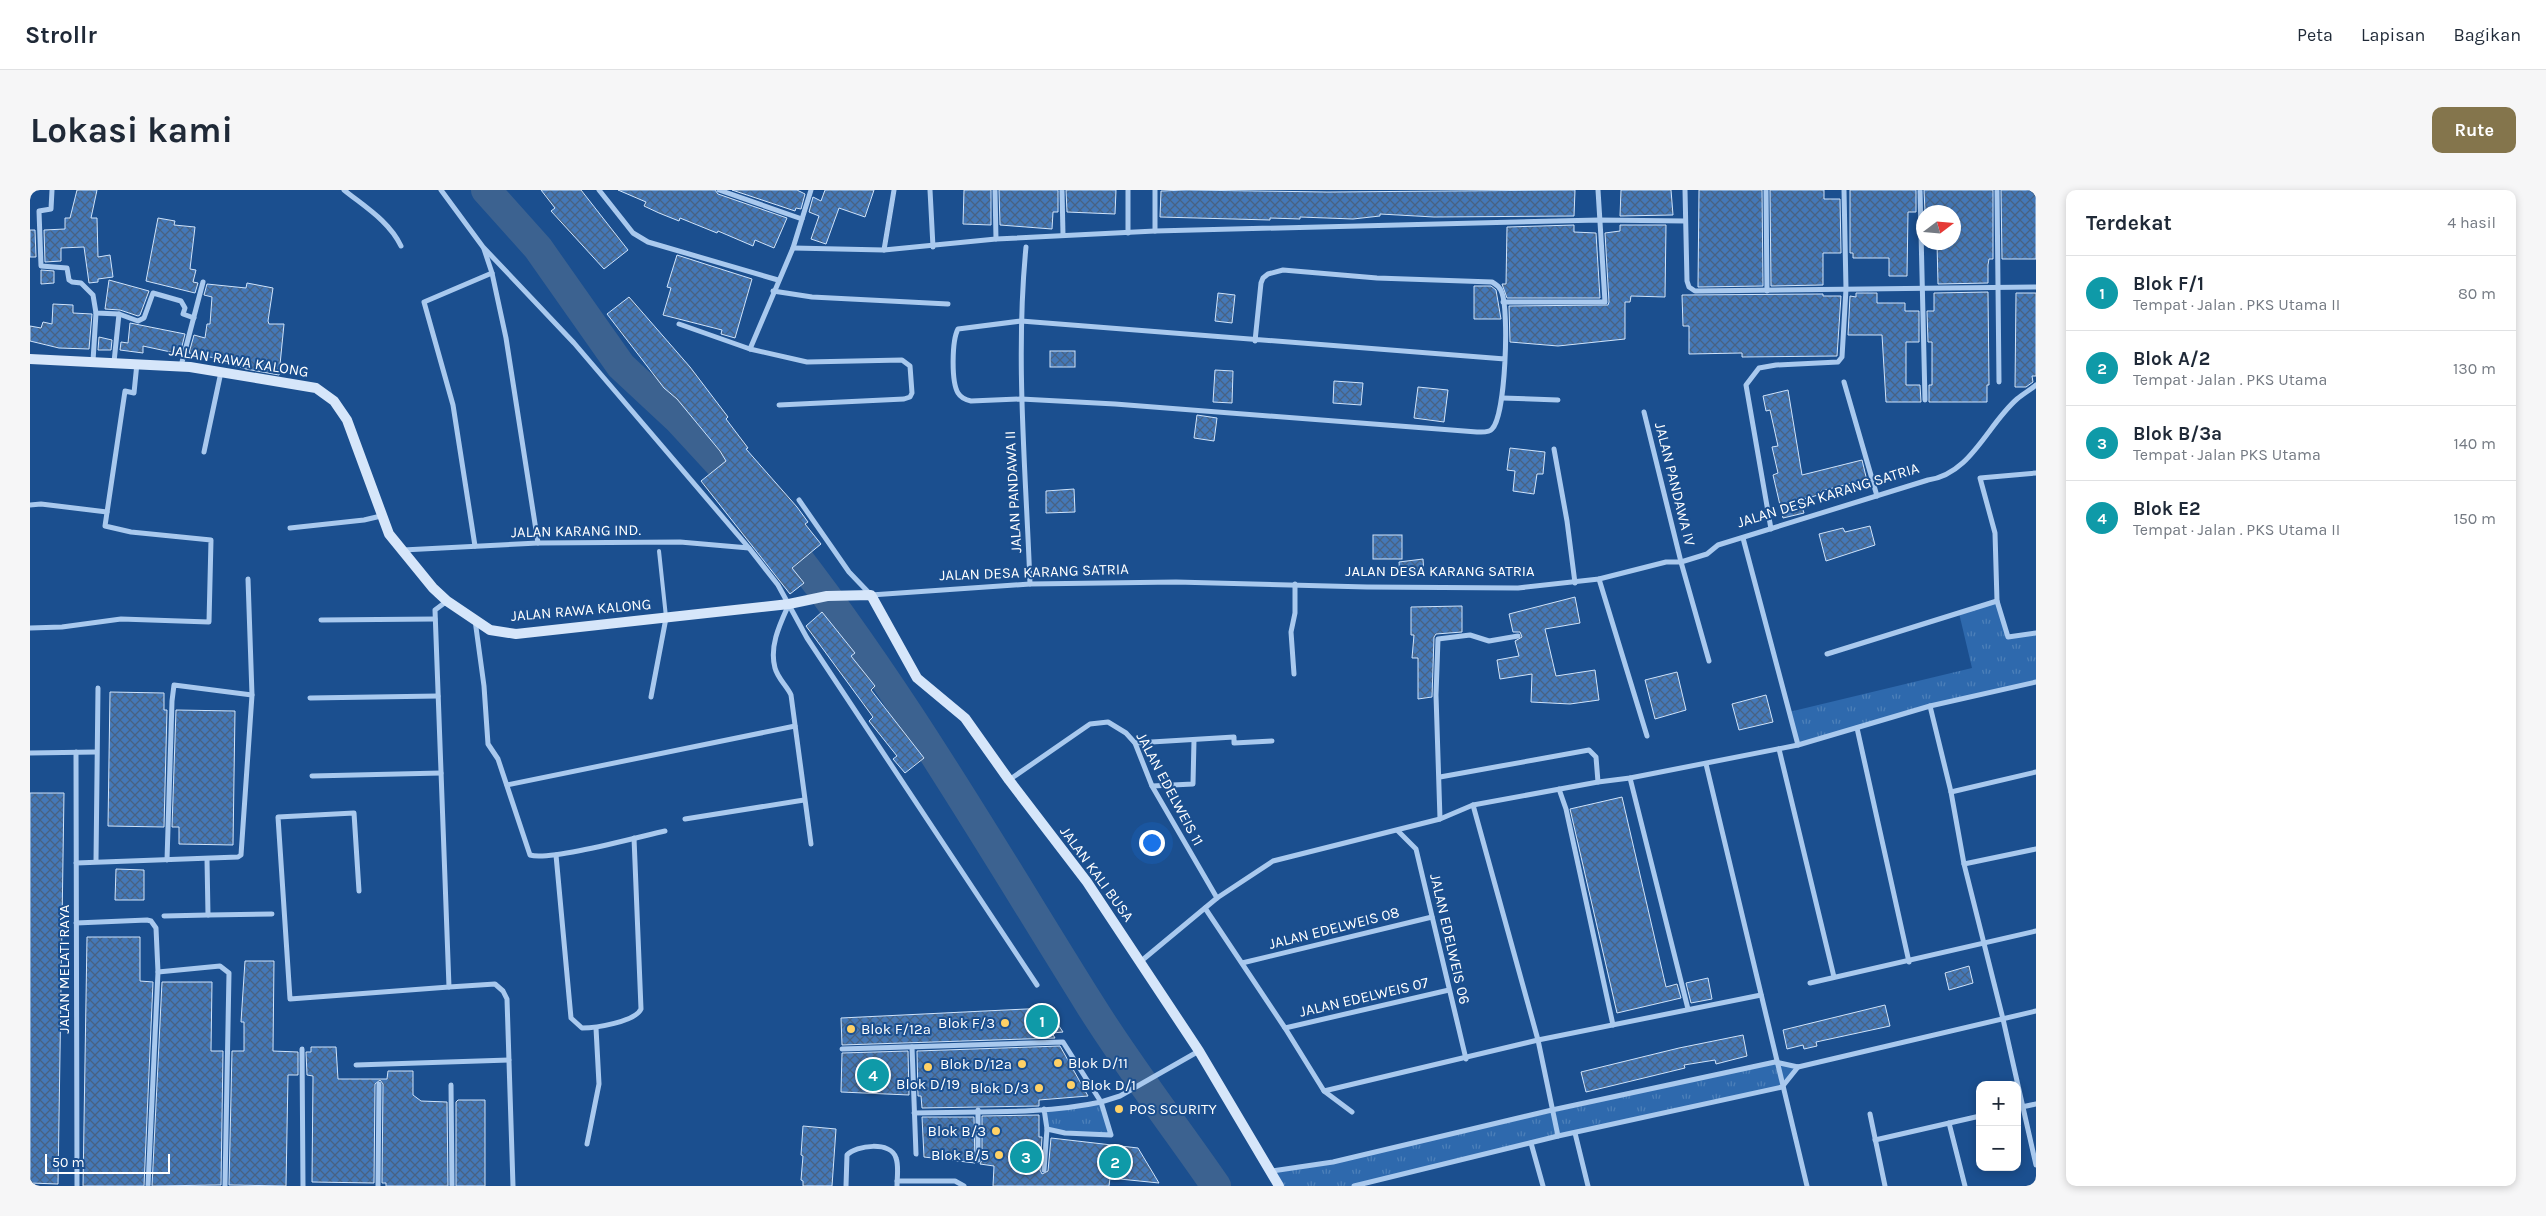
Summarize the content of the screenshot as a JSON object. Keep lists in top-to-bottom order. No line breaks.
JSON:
{"streets":{"street":["JALAN RAWA KALONG","JALAN PANDAWA IV","JALAN PANDAWA II","JALAN DESA KARANG SATRIA","JALAN KARANG IND.","JALAN EDELWEIS 11","JALAN KALI BUSA","JALAN EDELWEIS 08","JALAN EDELWEIS 06","JALAN MELATI RAYA","JALAN EDELWEIS 07"]},"crossings":[["JALAN RAWA KALONG","JALAN DESA KARANG SATRIA"],["JALAN RAWA KALONG","JALAN KARANG IND."],["JALAN PANDAWA IV","JALAN DESA KARANG SATRIA"],["JALAN PANDAWA II","JALAN DESA KARANG SATRIA"],["JALAN DESA KARANG SATRIA","JALAN KALI BUSA"],["JALAN EDELWEIS 11","JALAN KALI BUSA"],["JALAN EDELWEIS 08","JALAN EDELWEIS 06"],["JALAN EDELWEIS 06","JALAN EDELWEIS 07"]],"places":["Blok F/3","Blok F/12a","Blok D/11","Blok D/12a","Blok D/19","Blok D/1","Blok D/3","POS SCURITY","Blok B/3","Blok B/5"],"scale_bar":"50 m","north":"right","page":{"header":"Strollr","nav":["Peta","Lapisan","Bagikan"],"buttons":"Rute","title":"Lokasi kami","heading":["Terdekat","4 hasil"],"list":[{"mark":"1","name":"Blok F/1","note":"Tempat · Jalan . PKS Utama II","value":"80 m"},{"mark":"2","name":"Blok A/2","note":"Tempat · Jalan . PKS Utama","value":"130 m"},{"mark":"3","name":"Blok B/3a","note":"Tempat · Jalan PKS Utama","value":"140 m"},{"mark":"4","name":"Blok E2","note":"Tempat · Jalan . PKS Utama II","value":"150 m"}],"pins":["1","4","3","2"],"map_buttons":["+","−"],"scale":"50 m"}}
